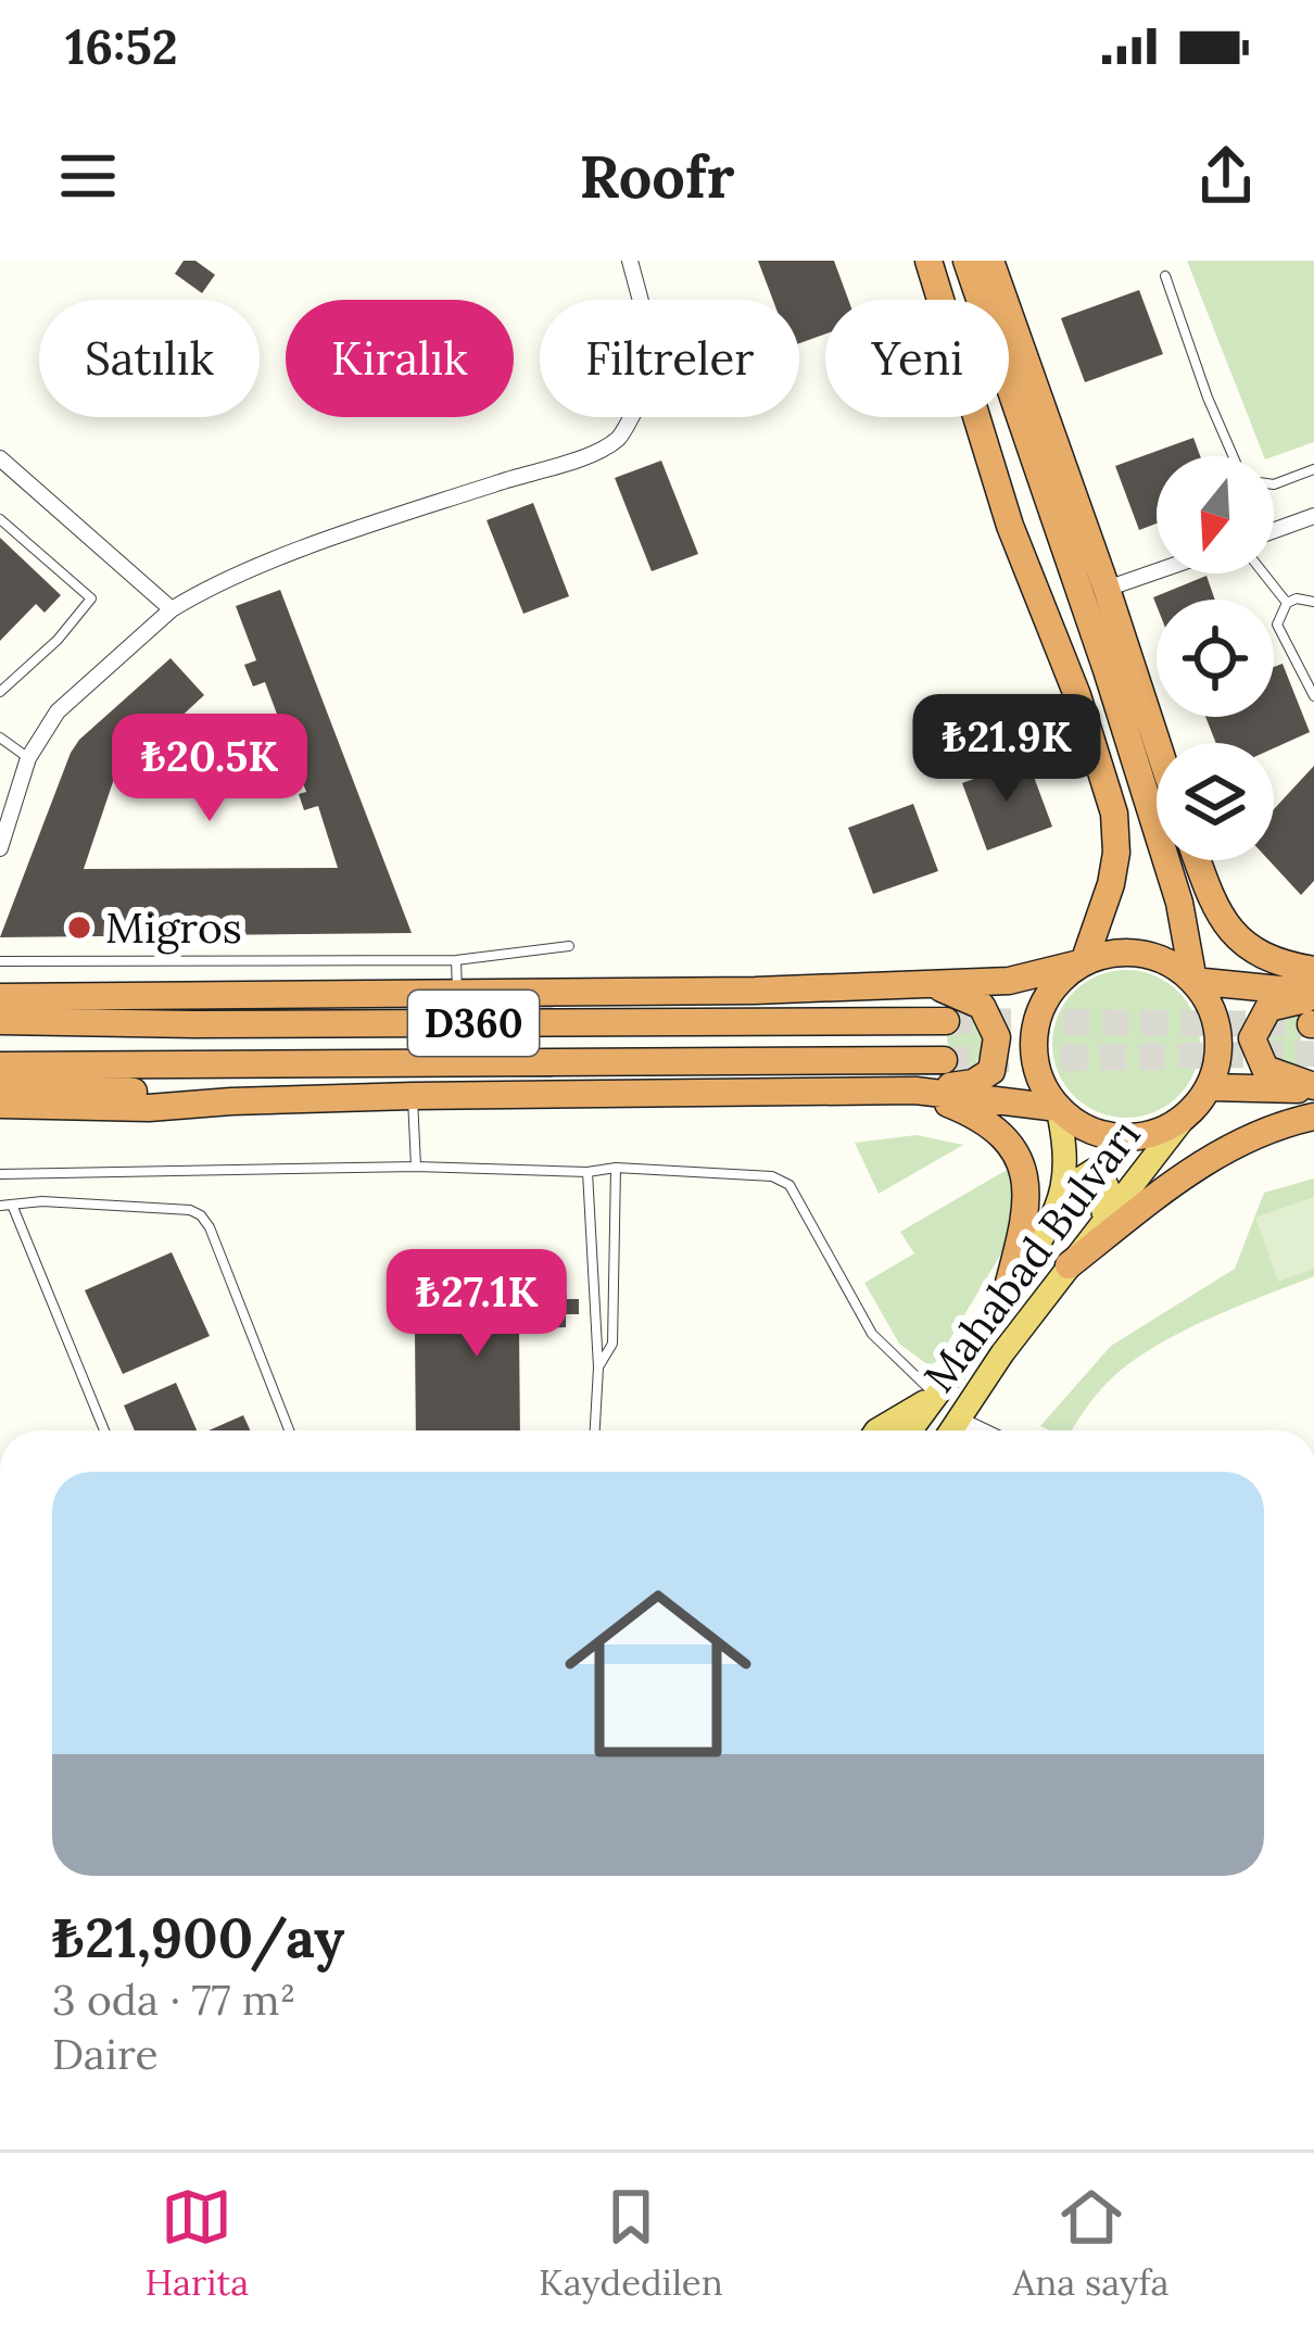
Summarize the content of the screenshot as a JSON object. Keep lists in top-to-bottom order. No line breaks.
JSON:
{"streets":{"highway":["D360"],"main road":["Mahabad Bulvarı"]},"places":["Migros"],"north":"bottom","page":{"status":"16:52","header":"Roofr","chip":["Satılık","Kiralık","Filtreler","Yeni"],"price":["₺21.9K","₺20.5K","₺27.1K"],"list":[{"name":"₺21,900/ay","note":"3 oda · 77 m² · Daire"}],"tabs":["Harita","Kaydedilen","Ana sayfa"]}}
